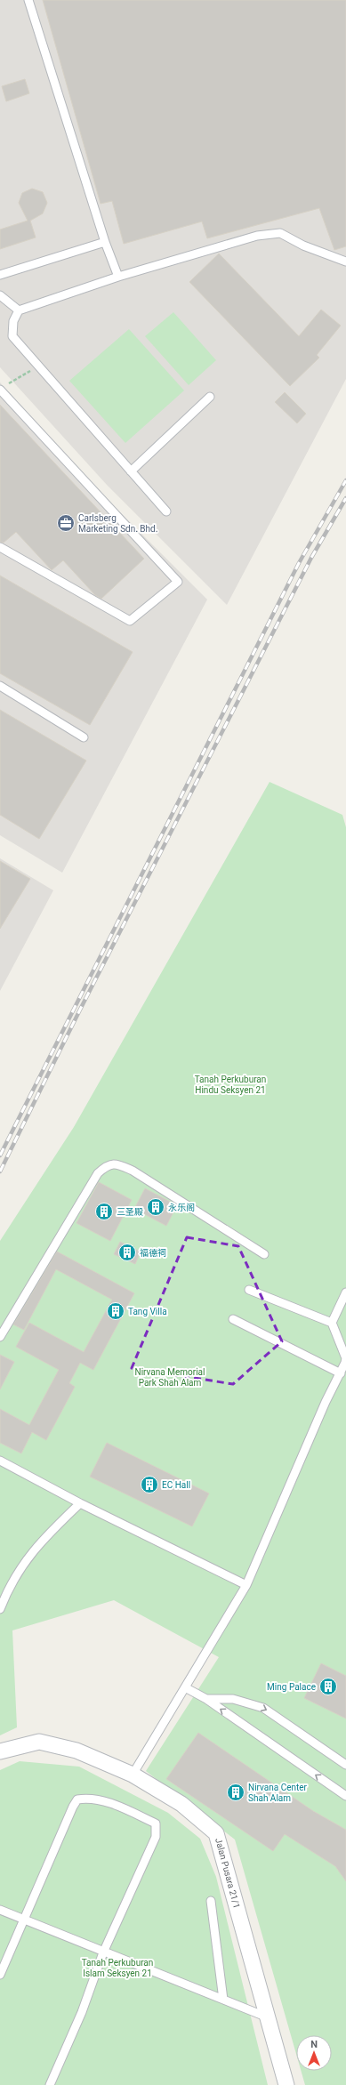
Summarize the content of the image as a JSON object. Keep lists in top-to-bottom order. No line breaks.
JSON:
{"streets":{"street":["Jalan Pusara 21/1"]},"parks":["Tanah Perkuburan Hindu Seksyen 21","Nirvana Memorial Park Shah Alam","Tanah Perkuburan Islam Seksyen 21"],"places":{"office":["Carlsberg Marketing Sdn. Bhd."],"building":["永乐阁","三圣殿","福德祠","Tang Villa","EC Hall","Ming Palace","Nirvana Center Shah Alam"]},"north":"top"}
